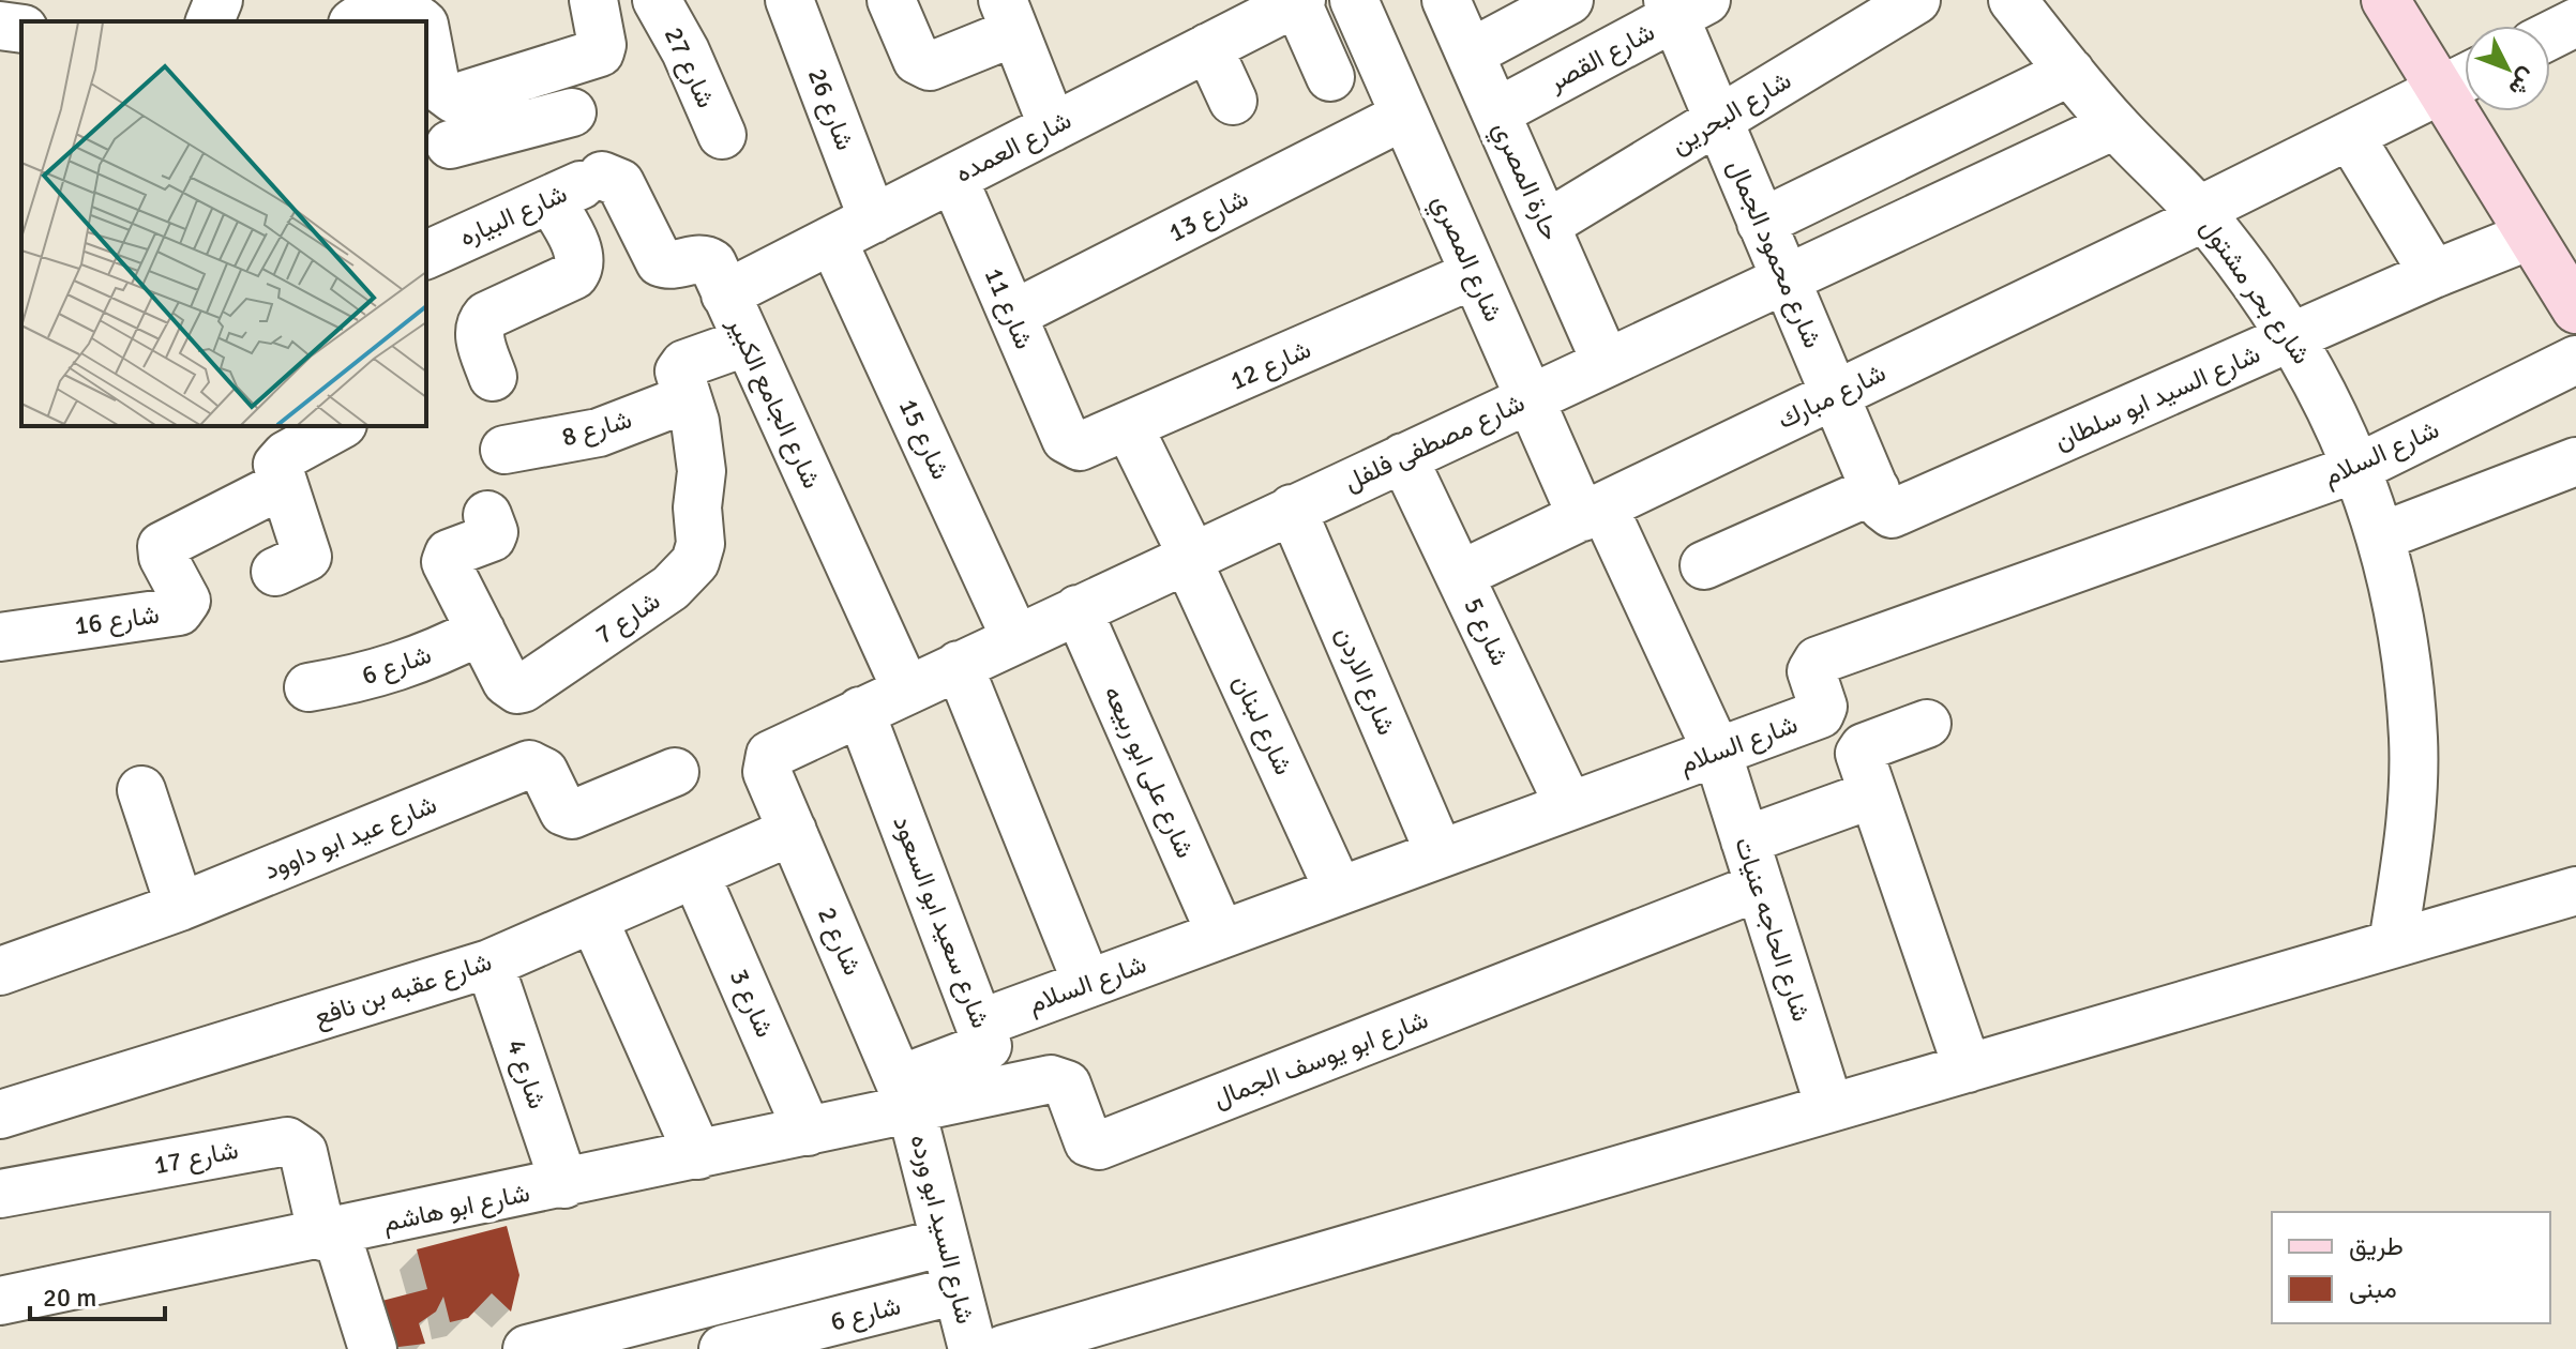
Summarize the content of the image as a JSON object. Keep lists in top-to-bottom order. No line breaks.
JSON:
{"streets":{"street":["شارع القصر","شارع 27","شارع 26","شارع البحرين","شارع العمده","حارة المصري","شارع البياره","شارع 13","شارع محمود الجمال","شارع المصري","شارع بحر مشتول","شارع 11","شارع 12","شارع مبارك","شارع السيد ابو سلطان","شارع الجامع الكبير","شارع 8","شارع 15","شارع مصطفى فلفل","شارع السلام","شارع 7","شارع 16","شارع 5","شارع 6","شارع الاردن","شارع لبنان","شارع على ابو ربيعه","شارع عيد ابو داوود","شارع سعيد ابو السعود","شارع الحاجه عنيات","شارع 2","شارع عقبه بن نافع","شارع 3","شارع ابو يوسف الجمال","شارع 4","شارع 17","شارع ابو هاشم","شارع السيد ابو ورده"]},"crossings":[["شارع القصر","حارة المصري"],["شارع القصر","شارع محمود الجمال"],["شارع 26","شارع العمده"],["شارع 26","شارع 15"],["شارع البحرين","حارة المصري"],["شارع البحرين","شارع محمود الجمال"],["شارع العمده","شارع 11"],["شارع العمده","شارع الجامع الكبير"],["شارع العمده","شارع 15"],["حارة المصري","شارع مصطفى فلفل"],["شارع البياره","شارع الجامع الكبير"],["شارع 13","شارع المصري"],["شارع 13","شارع 11"],["شارع محمود الجمال","شارع مبارك"],["شارع محمود الجمال","شارع السيد ابو سلطان"],["شارع محمود الجمال","شارع مصطفى فلفل"],["شارع المصري","شارع 12"],["شارع المصري","شارع مبارك"],["شارع المصري","شارع مصطفى فلفل"],["شارع المصري","شارع السلام"],["شارع المصري","شارع الحاجه عنيات"],["شارع بحر مشتول","شارع مبارك"],["شارع بحر مشتول","شارع السيد ابو سلطان"],["شارع بحر مشتول","شارع مصطفى فلفل"],["شارع بحر مشتول","شارع السلام"],["شارع 11","شارع 12"],["شارع 12","شارع لبنان"],["شارع مبارك","شارع 5"],["شارع الجامع الكبير","شارع مصطفى فلفل"],["شارع الجامع الكبير","شارع 7"],["شارع 8","شارع 7"],["شارع 15","شارع مصطفى فلفل"],["شارع مصطفى فلفل","شارع 5"],["شارع مصطفى فلفل","شارع الاردن"],["شارع مصطفى فلفل","شارع لبنان"],["شارع مصطفى فلفل","شارع على ابو ربيعه"],["شارع مصطفى فلفل","شارع سعيد ابو السعود"],["شارع مصطفى فلفل","شارع 2"],["شارع السلام","شارع 5"],["شارع السلام","شارع الاردن"],["شارع السلام","شارع لبنان"],["شارع السلام","شارع على ابو ربيعه"],["شارع السلام","شارع سعيد ابو السعود"],["شارع السلام","شارع الحاجه عنيات"],["شارع 7","شارع 6"],["شارع 6","شارع السيد ابو ورده"],["شارع سعيد ابو السعود","شارع 2"],["شارع سعيد ابو السعود","شارع ابو يوسف الجمال"],["شارع سعيد ابو السعود","شارع ابو هاشم"],["شارع سعيد ابو السعود","شارع السيد ابو ورده"],["شارع الحاجه عنيات","شارع ابو يوسف الجمال"],["شارع 2","شارع عقبه بن نافع"],["شارع 2","شارع ابو يوسف الجمال"],["شارع 2","شارع ابو هاشم"],["شارع 2","شارع السيد ابو ورده"],["شارع عقبه بن نافع","شارع 3"],["شارع عقبه بن نافع","شارع 4"],["شارع 3","شارع ابو هاشم"],["شارع ابو يوسف الجمال","شارع ابو هاشم"],["شارع ابو يوسف الجمال","شارع السيد ابو ورده"],["شارع 4","شارع ابو هاشم"],["شارع 17","شارع ابو هاشم"],["شارع ابو هاشم","شارع السيد ابو ورده"]],"legend":["طريق","مبنى"],"scale_bar":"20 m","north":"bottom right"}
